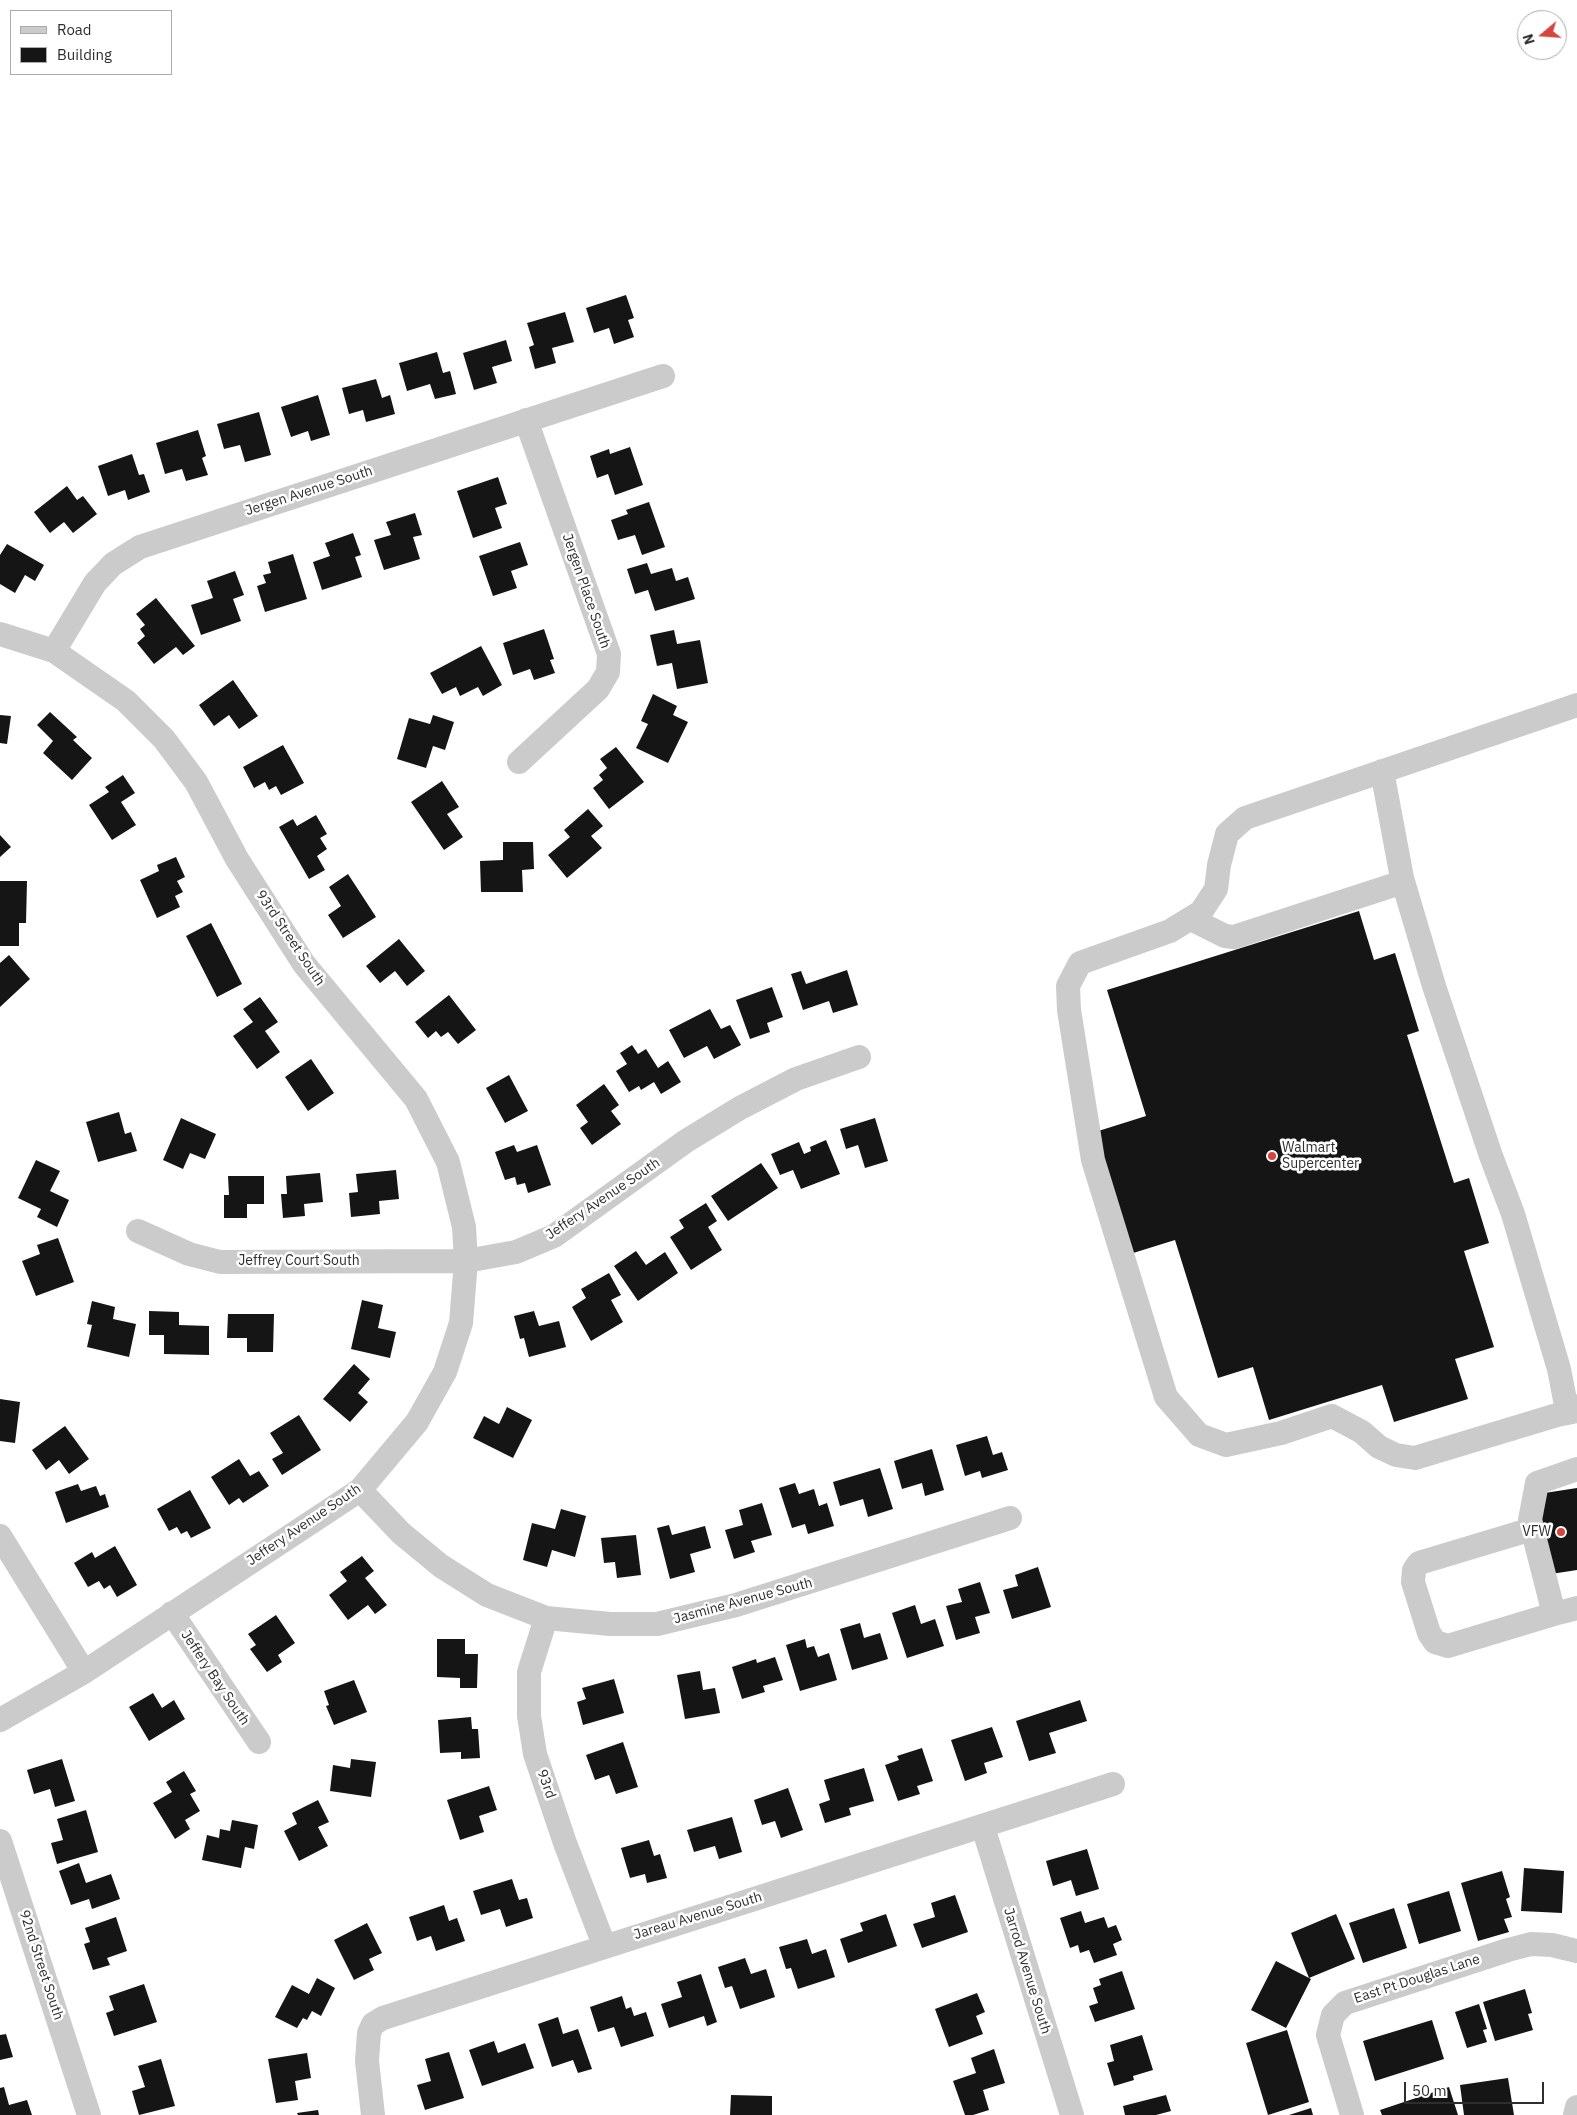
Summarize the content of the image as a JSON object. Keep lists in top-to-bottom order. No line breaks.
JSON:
{"streets":{"street":["Jergen Avenue South","Jergen Place South","93rd Street South","Jeffery Avenue South","Jeffrey Court South","Jasmine Avenue South","Jeffery Bay South","93rd","Jareau Avenue South","92nd Street South","Jarrod Avenue South","East Pt Douglas Lane"]},"crossings":[["Jergen Avenue South","Jergen Place South"],["Jergen Avenue South","93rd Street South"],["93rd Street South","Jeffery Avenue South"],["93rd Street South","Jeffrey Court South"],["Jeffery Avenue South","Jeffrey Court South"],["Jeffery Avenue South","Jasmine Avenue South"],["Jeffery Avenue South","Jeffery Bay South"],["Jasmine Avenue South","93rd"],["93rd","Jareau Avenue South"],["Jareau Avenue South","Jarrod Avenue South"]],"places":["Walmart Supercenter","VFW"],"legend":["Road","Building"],"scale_bar":"50 m","north":"left"}
